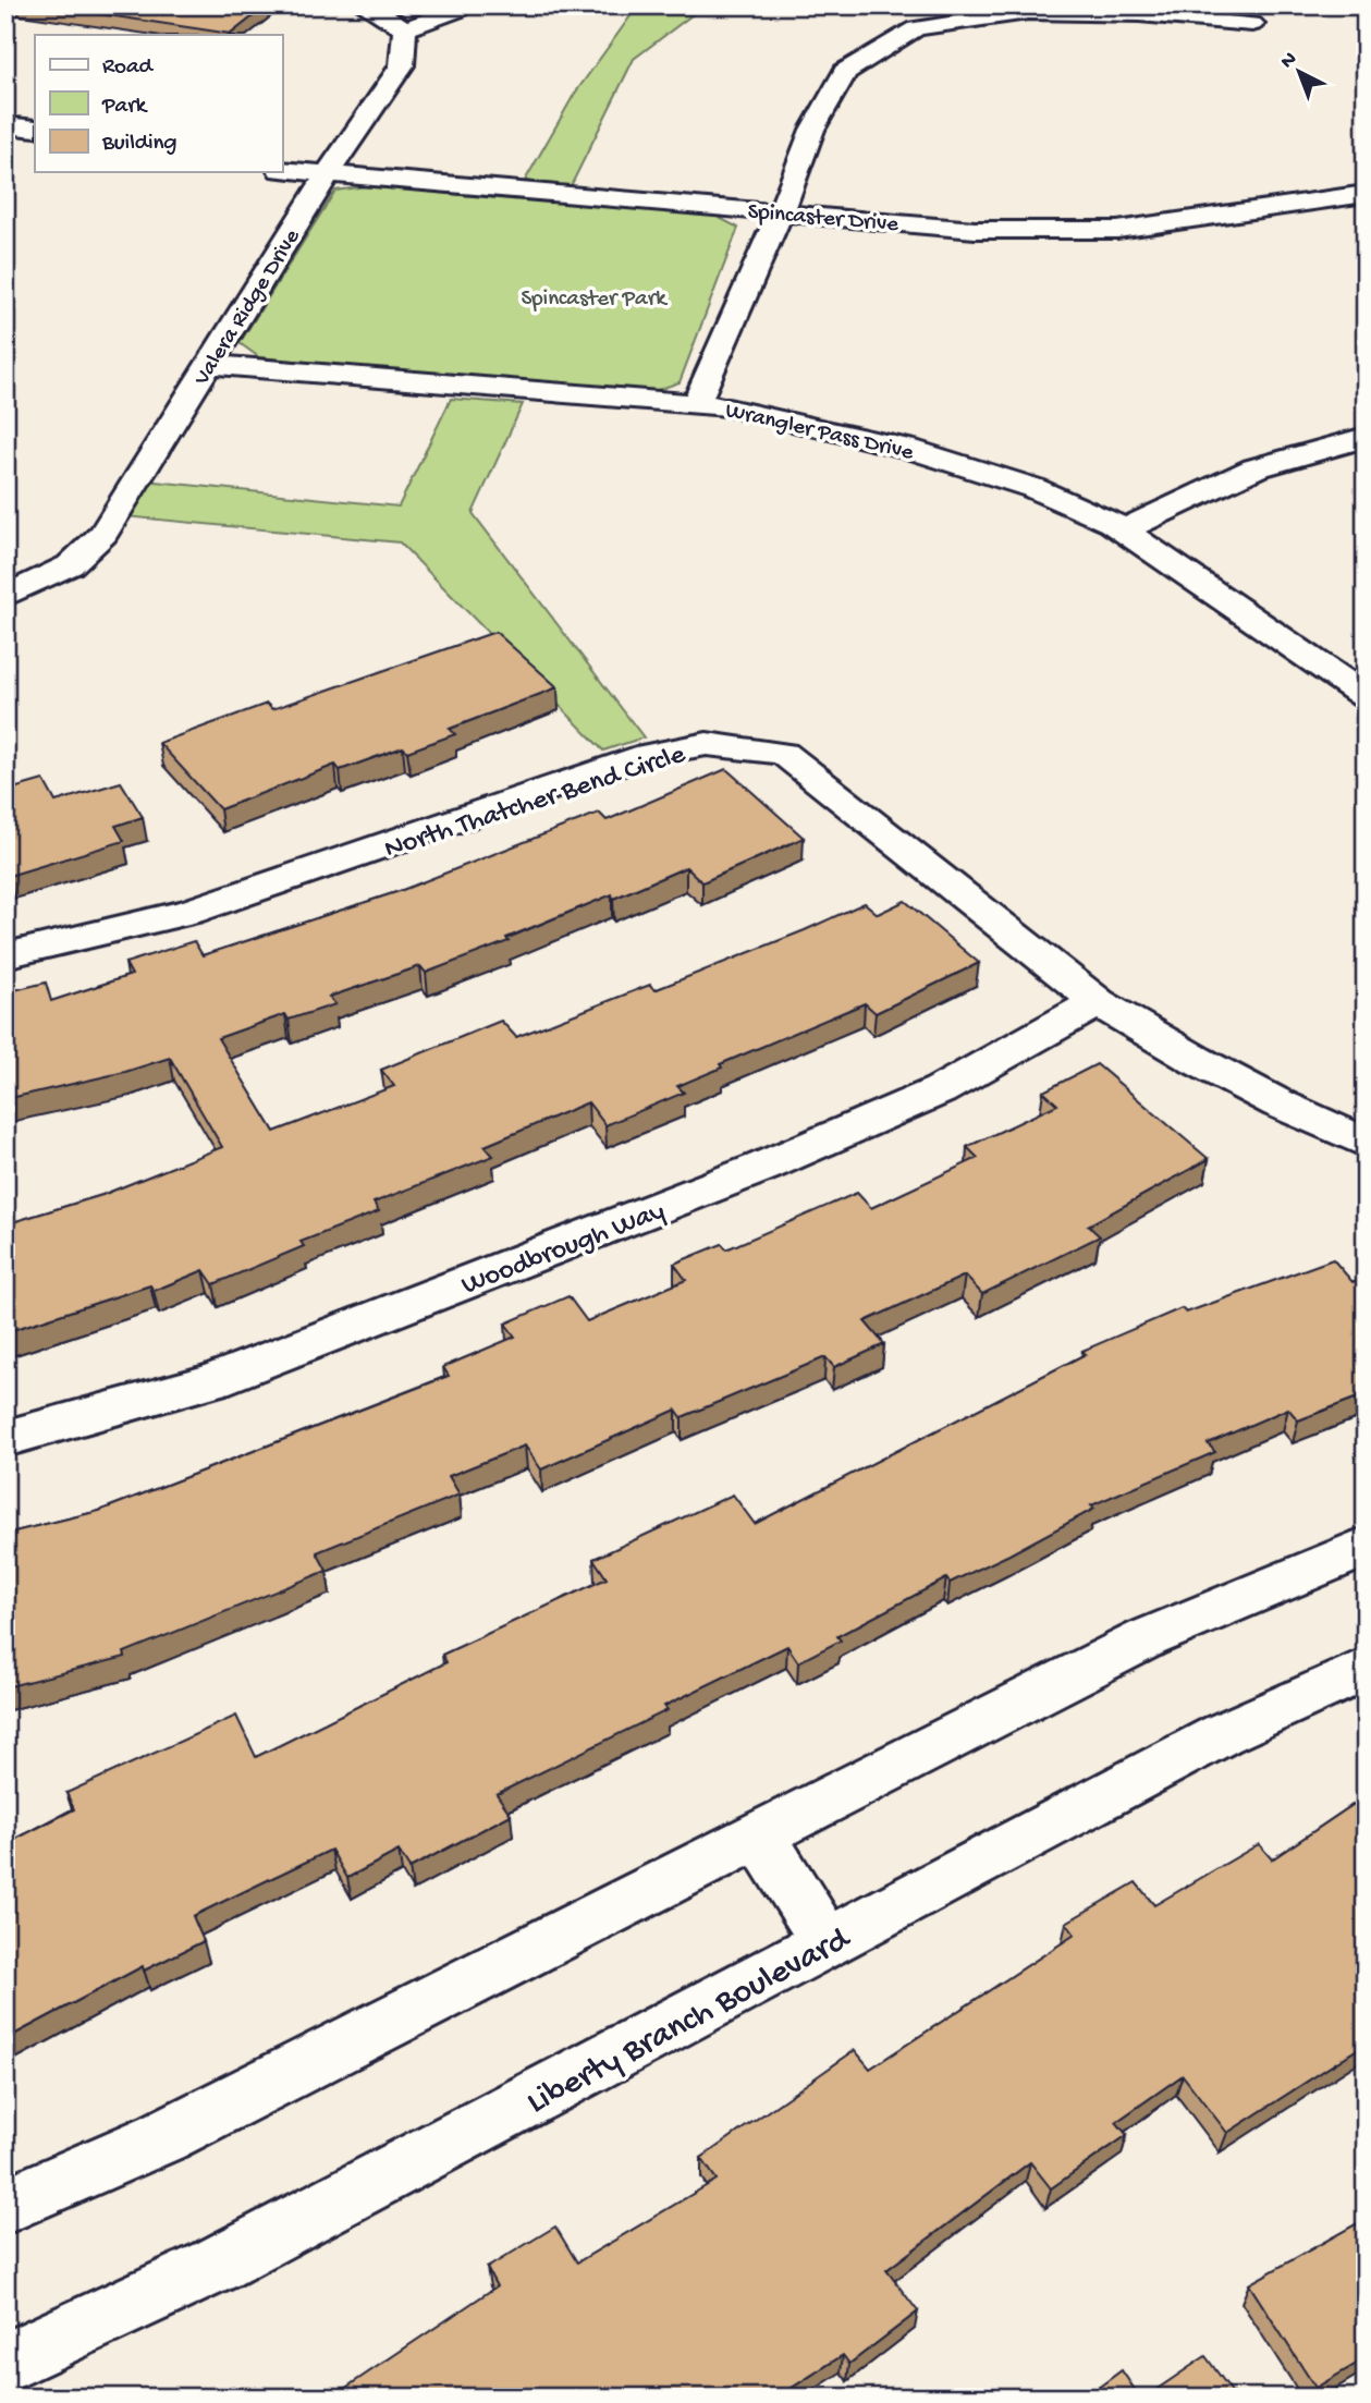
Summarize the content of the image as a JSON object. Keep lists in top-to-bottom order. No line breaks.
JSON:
{"streets":{"street":["Spincaster Drive","Valera Ridge Drive","Wrangler Pass Drive","North Thatcher Bend Circle","Woodbrough Way","Liberty Branch Boulevard"]},"crossings":[["Spincaster Drive","Valera Ridge Drive"],["Valera Ridge Drive","Wrangler Pass Drive"],["North Thatcher Bend Circle","Woodbrough Way"]],"parks":["Spincaster Park"],"legend":["Road","Park","Building"],"north":"top left"}
